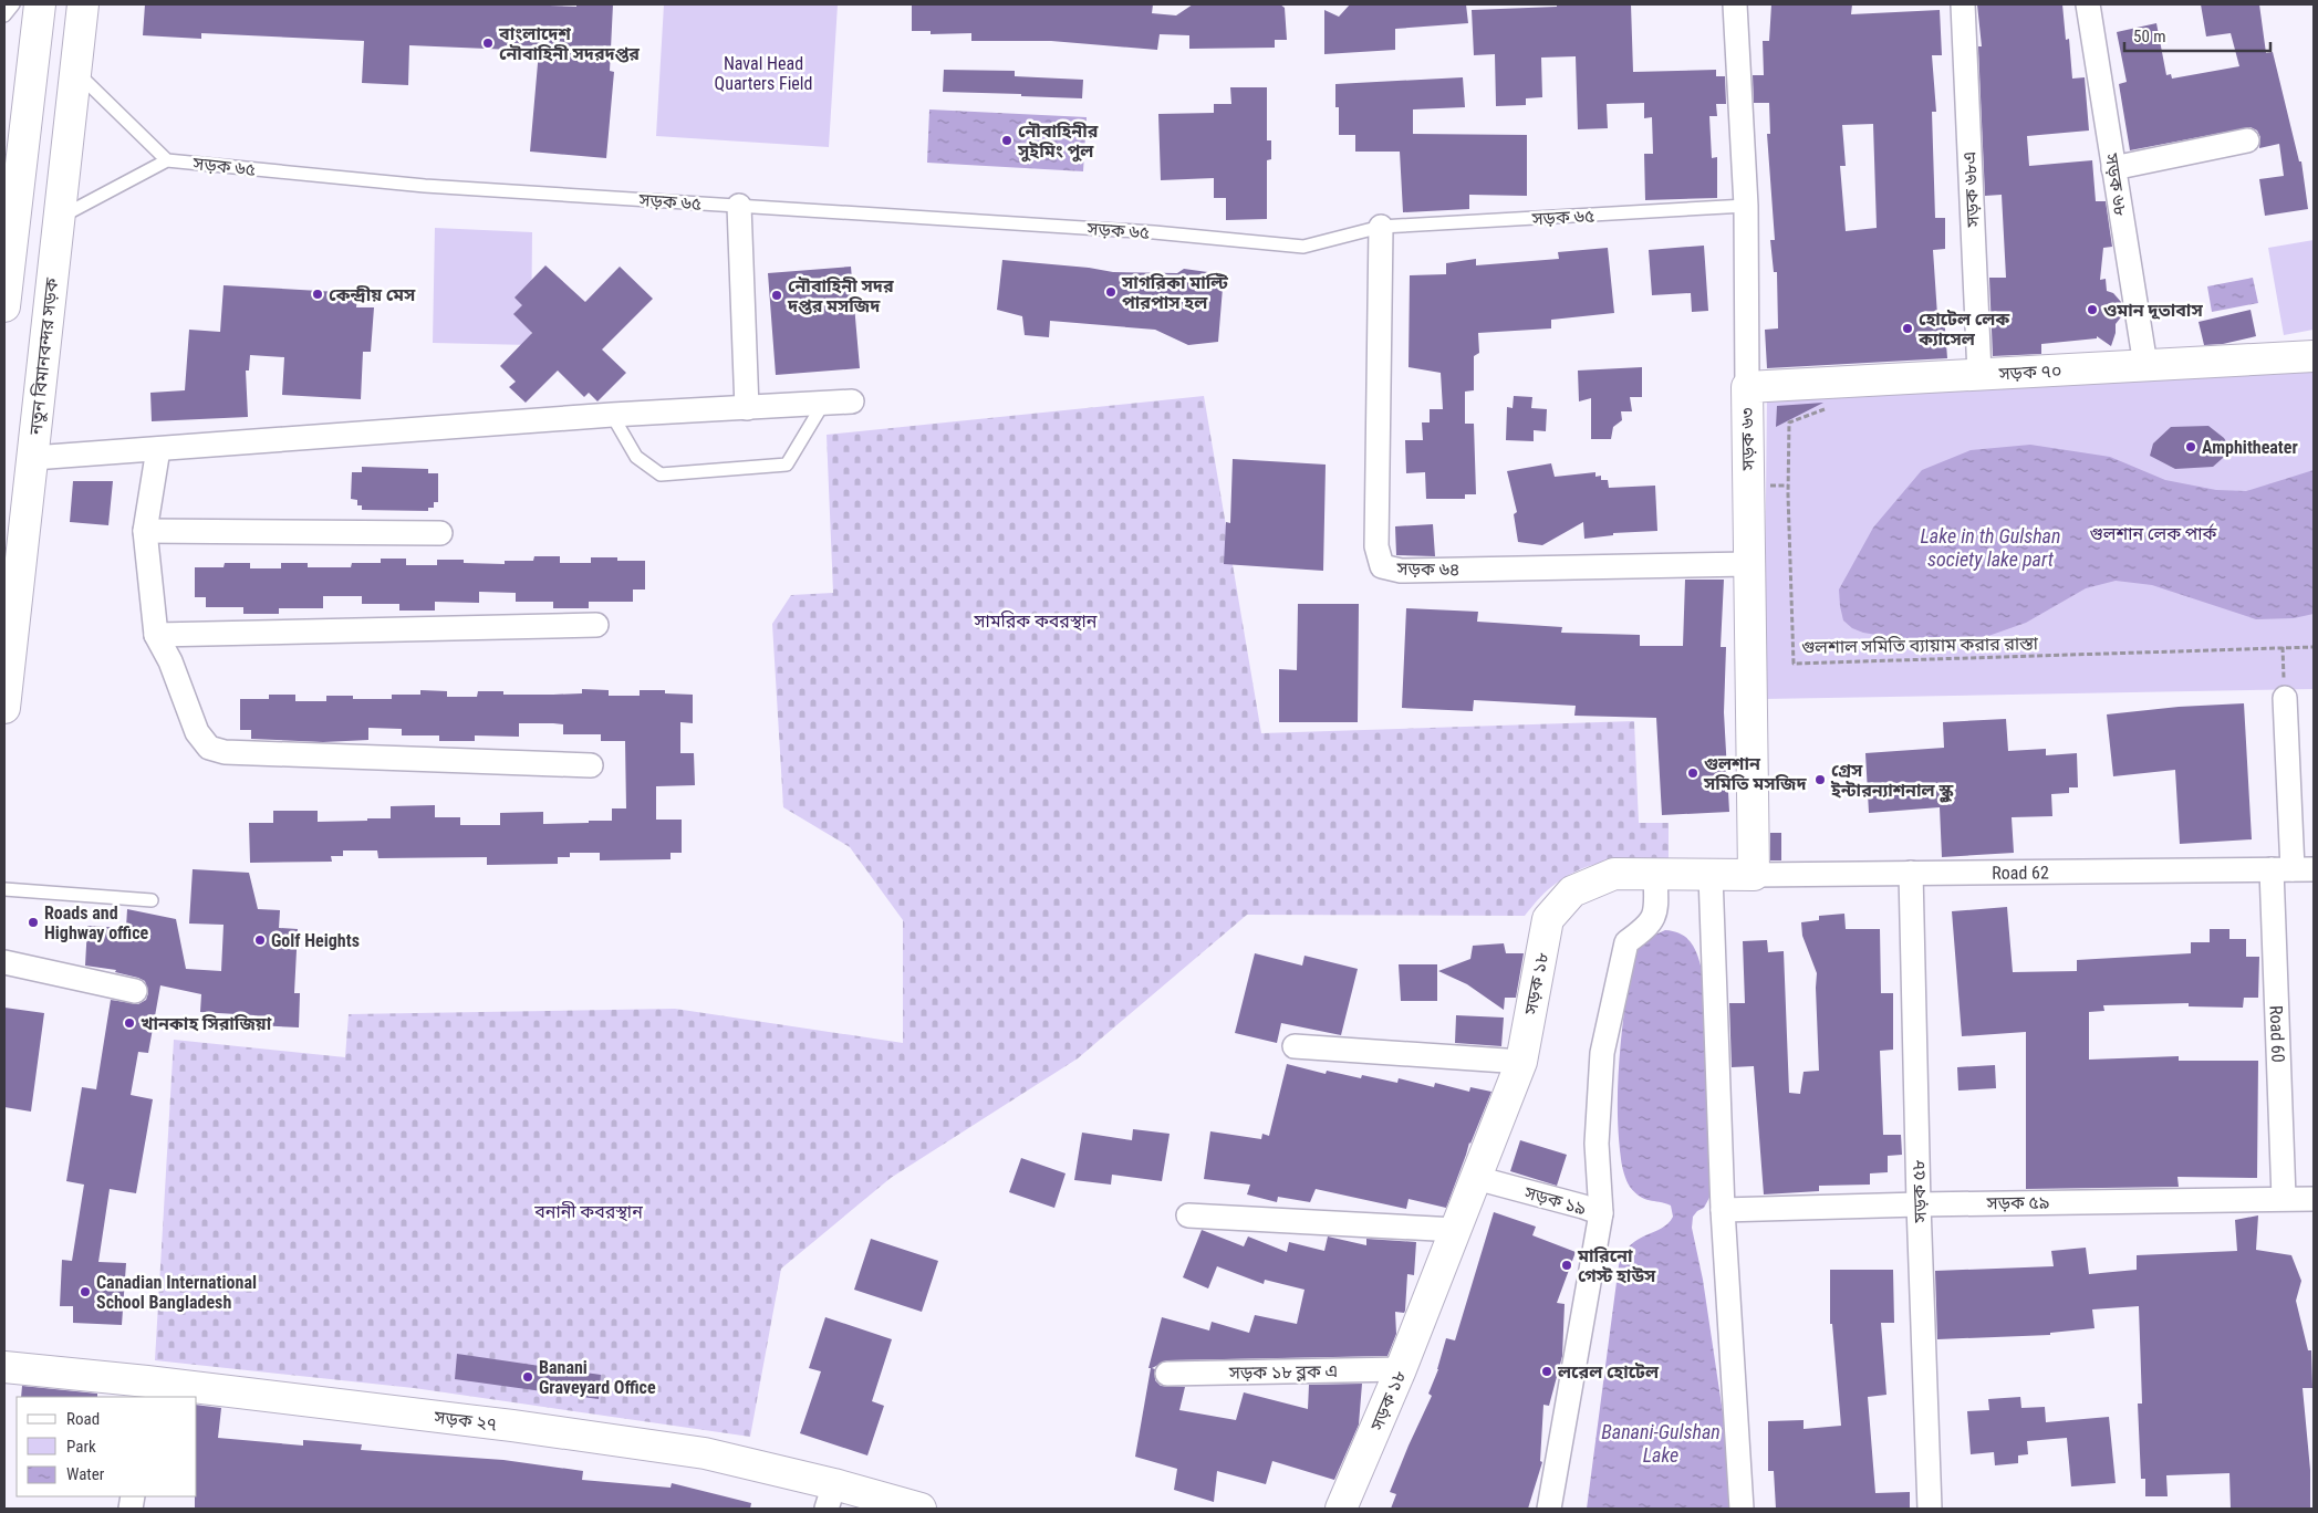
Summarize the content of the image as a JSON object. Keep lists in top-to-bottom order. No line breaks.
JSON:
{"streets":{"main road":["নতুন বিমানবন্দর সড়ক","সড়ক ৭০","সড়ক ৬৩","সড়ক ১৮","সড়ক ২৭"],"street":["সড়ক ৬৮","সড়ক ৬৮এ","সড়ক ৬৪","Road 62","Road 60","সড়ক ৫৮","সড়ক ১৯","সড়ক ৫৯","সড়ক ১৮ ব্লক এ"],"lane":["সড়ক ৬৫"],"path":["গুলশাল সমিতি ব্যায়াম করার রাস্তা"]},"crossings":[["সড়ক ৬৫","নতুন বিমানবন্দর সড়ক"],["সড়ক ৬৫","সড়ক ৬৩"],["সড়ক ৬৫","সড়ক ৬৪"],["সড়ক ৬৮","সড়ক ৭০"],["সড়ক ৬৮এ","সড়ক ৭০"],["সড়ক ৭০","সড়ক ৬৩"],["সড়ক ৬৩","সড়ক ৬৪"],["সড়ক ৬৩","Road 62"],["সড়ক ৬৩","সড়ক ১৮"],["Road 62","সড়ক ১৮"],["Road 62","Road 60"],["Road 62","সড়ক ৫৮"],["সড়ক ১৮","সড়ক ১৯"],["সড়ক ১৮","সড়ক ১৮ ব্লক এ"],["Road 60","সড়ক ৫৯"],["সড়ক ৫৮","সড়ক ৫৯"]],"water":["Lake in th Gulshan society lake part","Banani-Gulshan Lake"],"parks":["Naval Head Quarters Field","গুলশান লেক পার্ক","সামরিক কবরস্থান","বনানী কবরস্থান"],"places":["বাংলাদেশ নৌবাহিনী সদরদপ্তর","নৌবাহিনীর সুইমিং পুল","সাগরিকা মাল্টি পারপাস হল","কেন্দ্রীয় মেস","নৌবাহিনী সদর দপ্তর মসজিদ","ওমান দূতাবাস","হোটেল লেক ক্যাসেল","Amphitheater","গুলশান সমিতি মসজিদ","গ্রেস ইন্টারন্যাশনাল স্কুল","Roads and Highway office","Golf Heights","খানকাহ সিরাজিয়া","মারিনো গেস্ট হাউস","Canadian International School Bangladesh","লরেল হোটেল","Banani Graveyard Office"],"legend":["Road","Park","Water"],"scale_bar":"50 m"}
